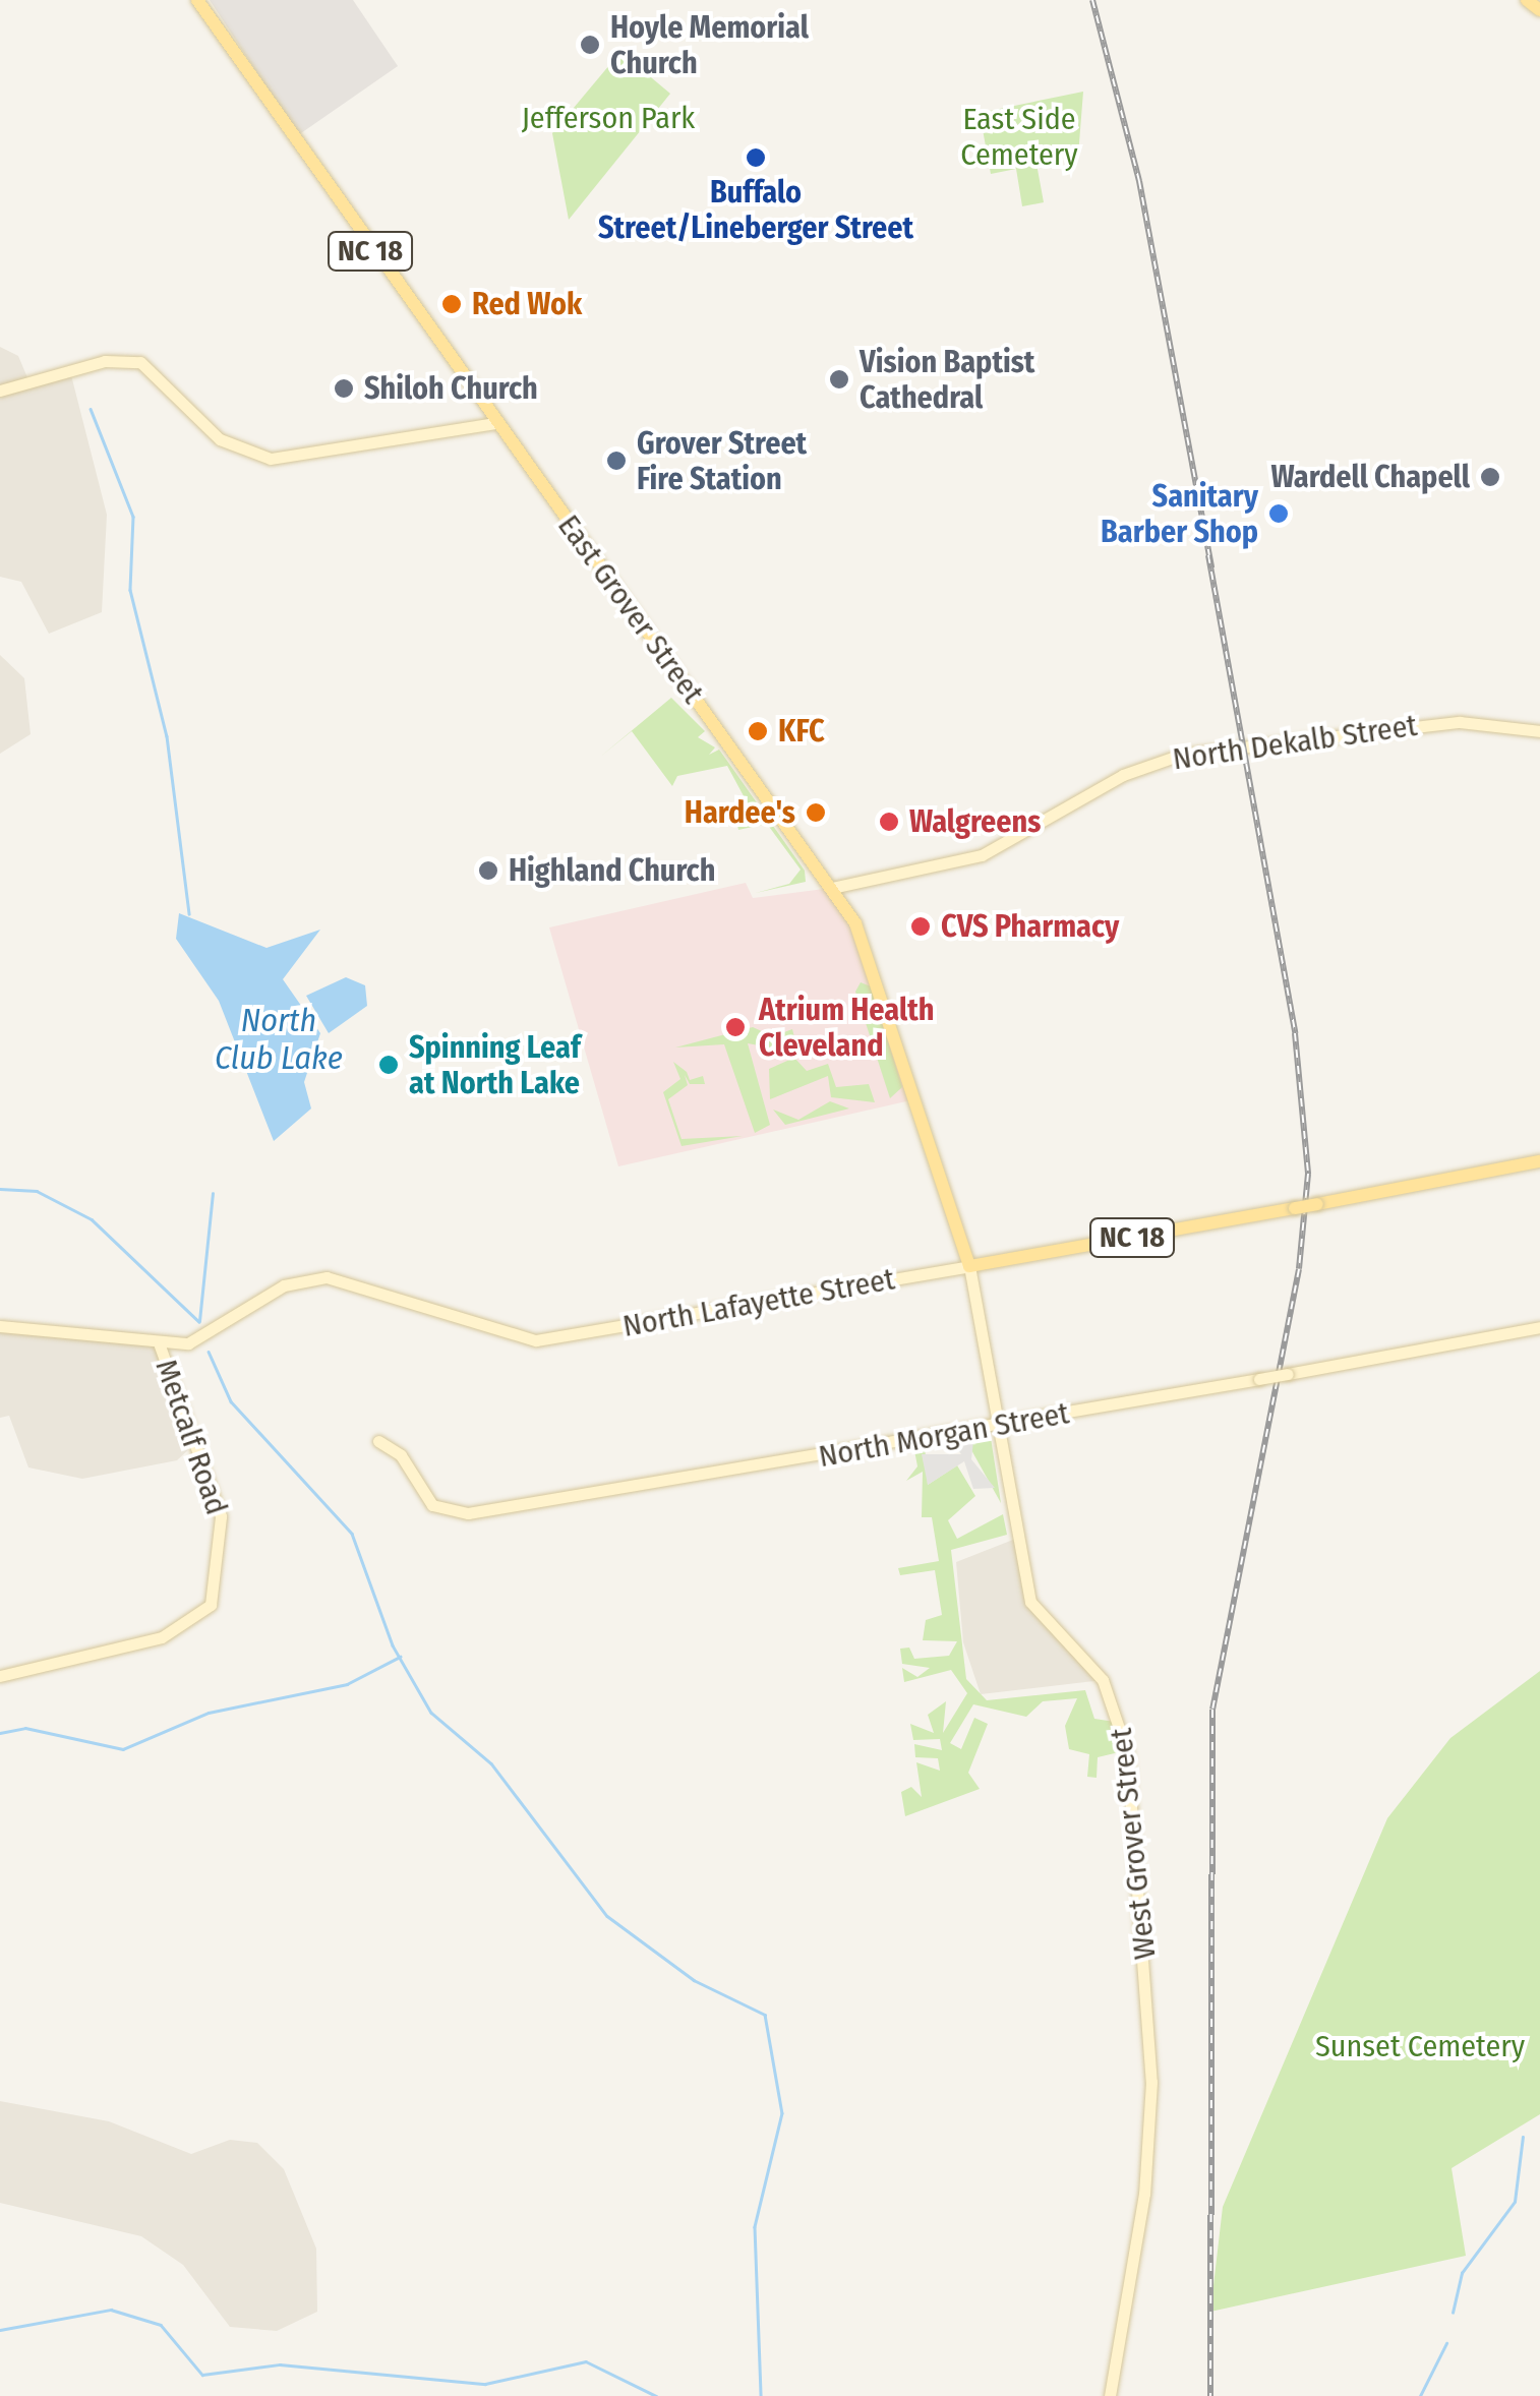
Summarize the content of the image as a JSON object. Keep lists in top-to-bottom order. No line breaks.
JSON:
{"streets":{"main road":["NC 18","East Grover Street","North Lafayette Street"],"street":["North Dekalb Street","North Morgan Street","Metcalf Road","West Grover Street"]},"crossings":[["East Grover Street","North Dekalb Street"],["East Grover Street","North Lafayette Street"],["East Grover Street","West Grover Street"],["North Lafayette Street","Metcalf Road"],["North Lafayette Street","West Grover Street"],["North Morgan Street","West Grover Street"]],"water":["North Club Lake"],"parks":["Jefferson Park","East Side Cemetery","Sunset Cemetery"],"places":["Hoyle Memorial Church","Buffalo Street/Lineberger Street","Red Wok","Vision Baptist Cathedral","Shiloh Church","Grover Street Fire Station","Wardell Chapell","Sanitary Barber Shop","KFC","Hardee's","Walgreens","Highland Church","CVS Pharmacy","Atrium Health Cleveland","Spinning Leaf at North Lake"]}
